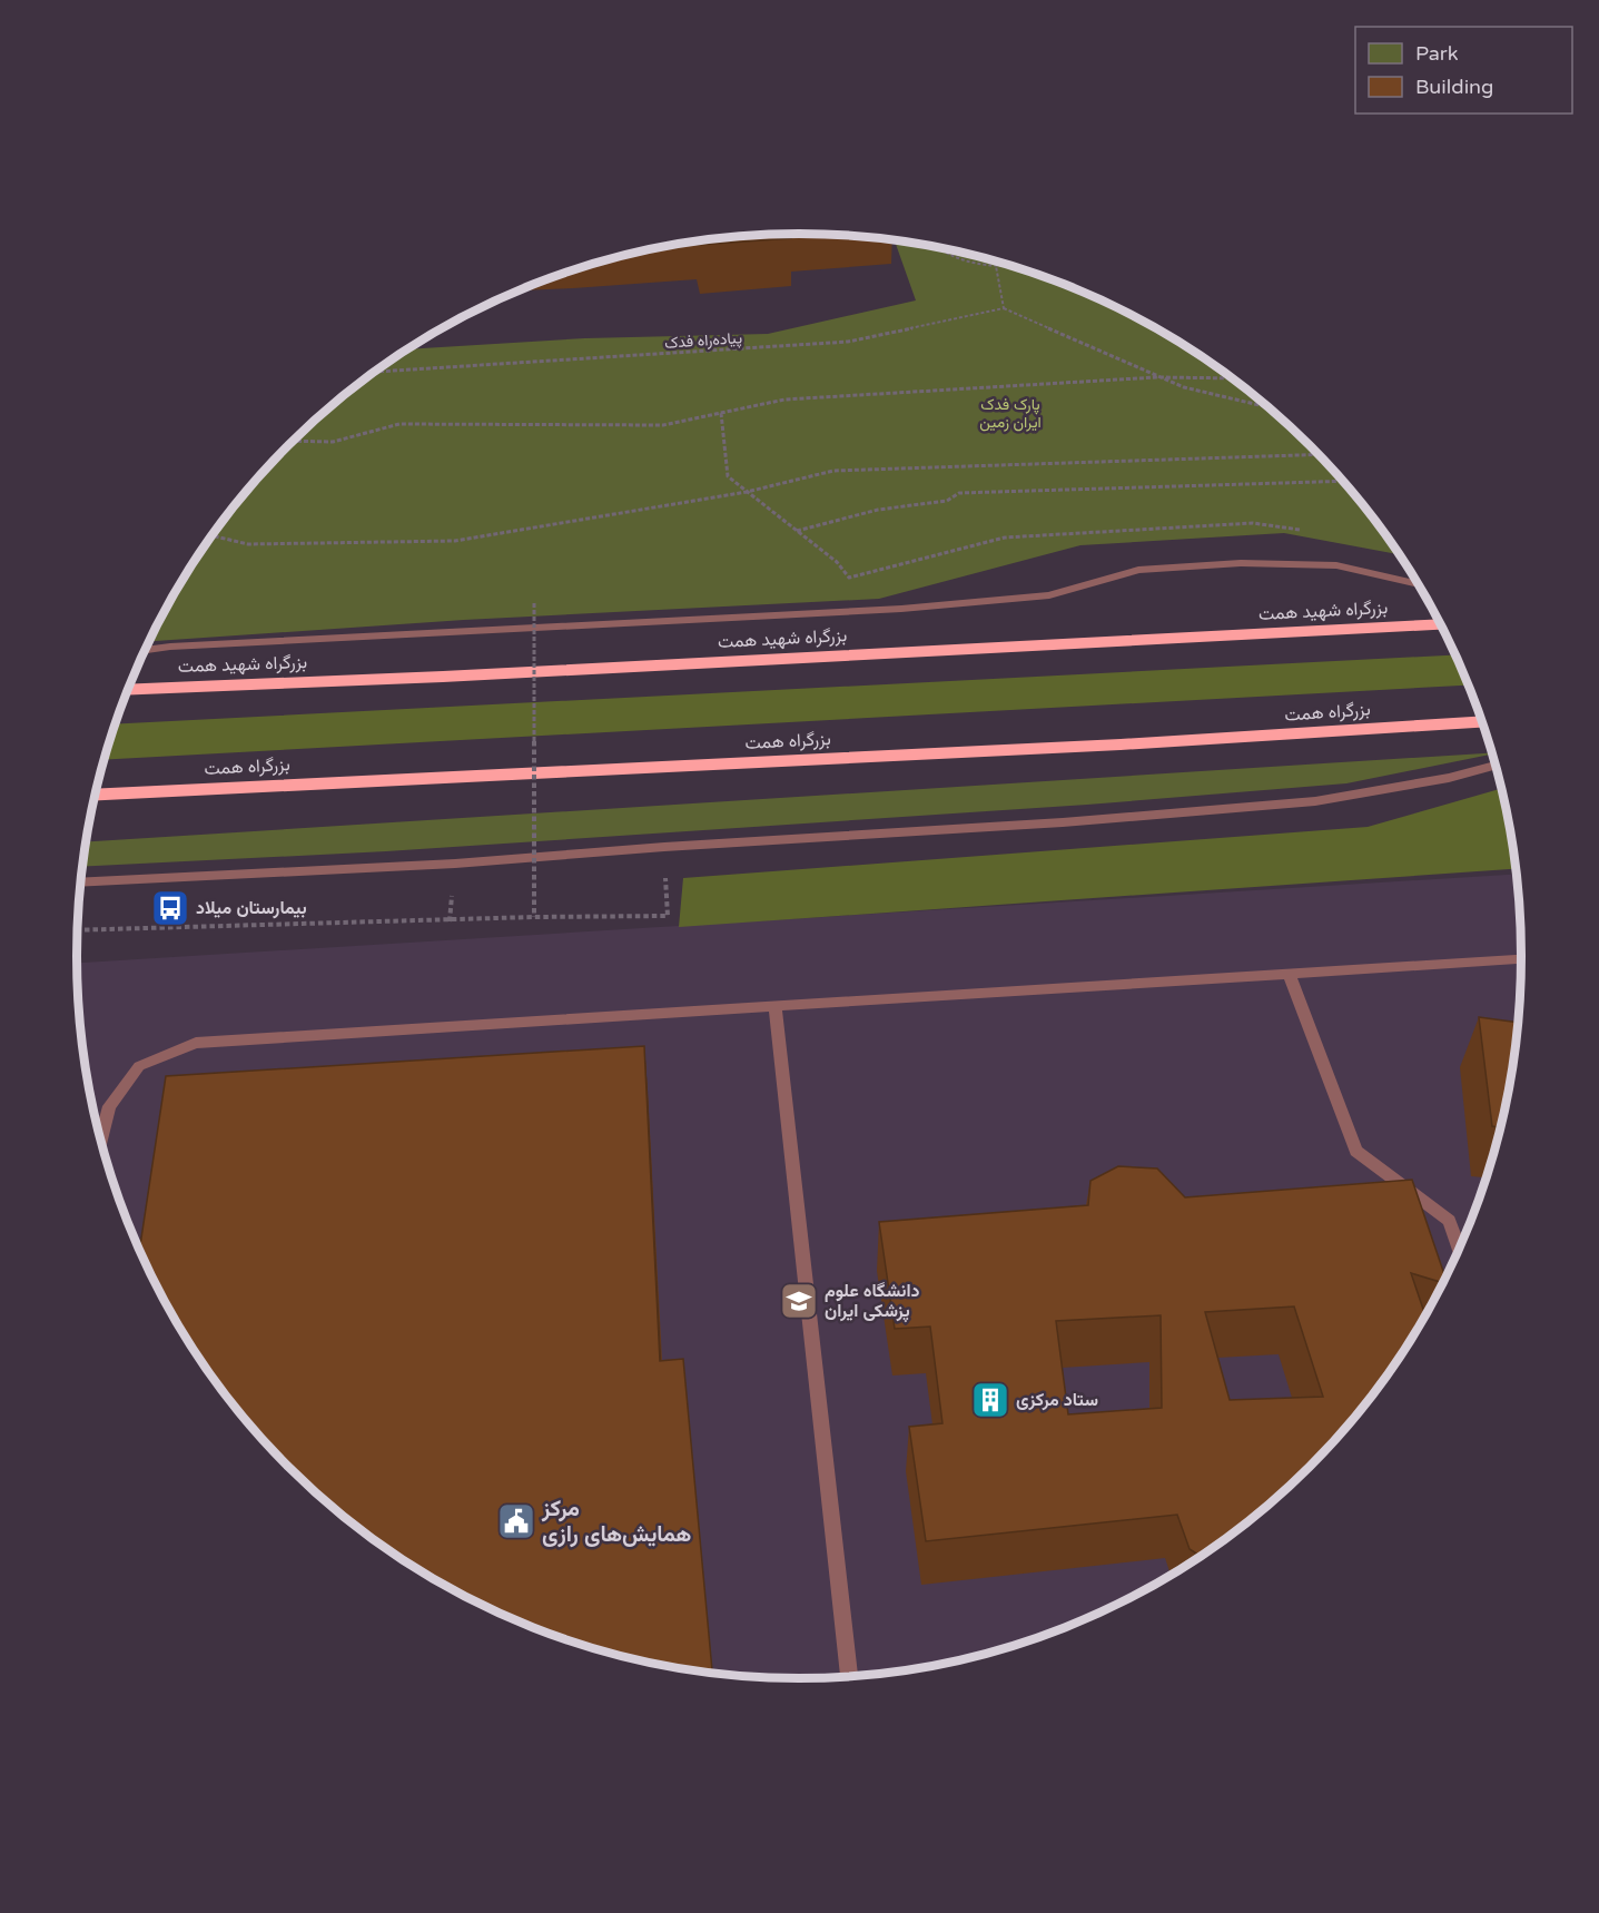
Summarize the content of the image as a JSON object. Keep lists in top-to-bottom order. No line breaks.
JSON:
{"streets":{"highway":["بزرگراه شهید همت","بزرگراه همت"],"path":["پیاده‌راه فدک"]},"parks":["پارک فدک ایران زمین"],"places":{"bus stop":["بیمارستان میلاد"],"school or university":["دانشگاه علوم پزشکی ایران"],"building":["ستاد مرکزی"],"public building":["مرکز همایش‌های رازی"]},"legend":["Park","Building"]}
